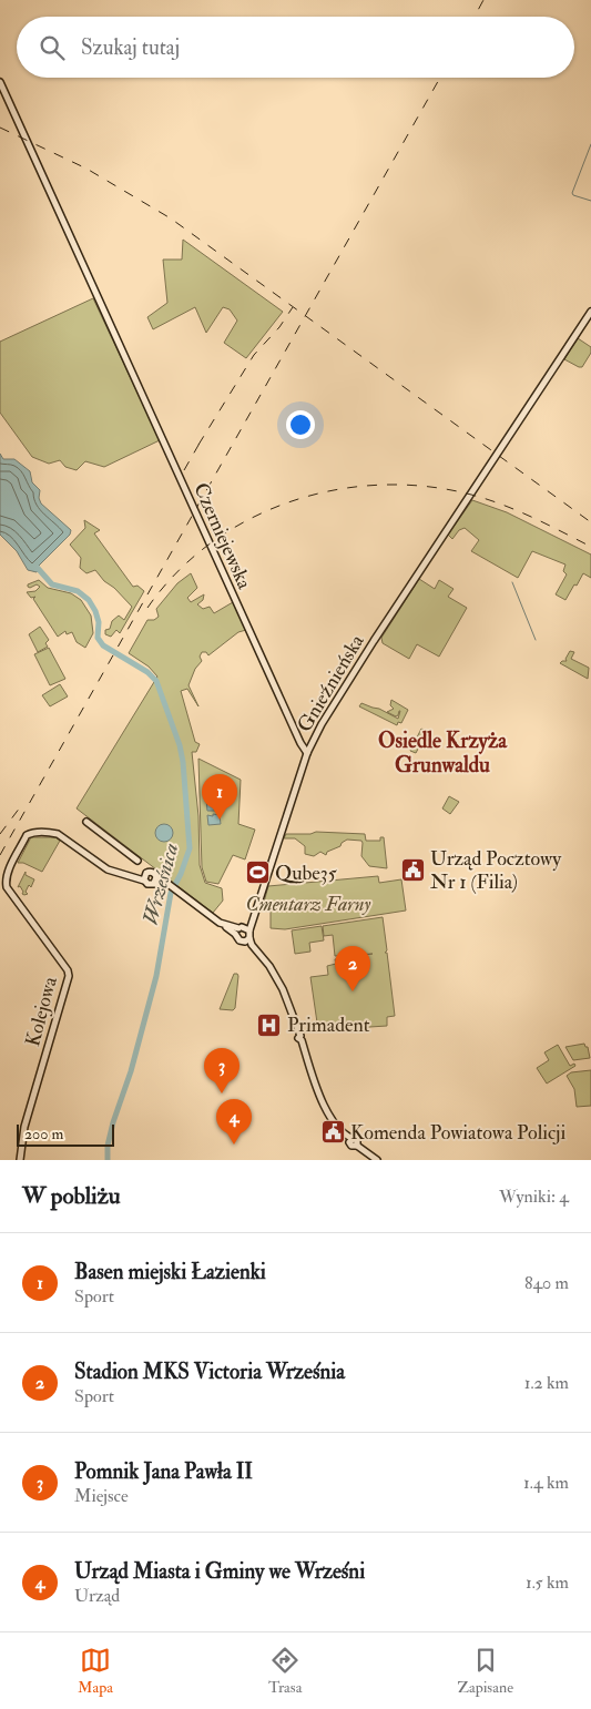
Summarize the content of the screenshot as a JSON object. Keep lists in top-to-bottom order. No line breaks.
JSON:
{"streets":{"street":["Czerniejewska","Gnieźnieńska","Kolejowa"]},"crossings":[["Czerniejewska","Gnieźnieńska"]],"districts":["Osiedle Krzyża Grunwaldu"],"water":["Wrześnica"],"parks":["Cmentarz Farny"],"places":{"public building":["Urząd Pocztowy Nr 1 (Filia)","Komenda Powiatowa Policji"],"sports":["Qube35"],"hospital":["Primadent"]},"scale_bar":"200 m","page":{"search":"Szukaj tutaj","pins":["1","2","3","4"],"scale":"200 m","heading":["W pobliżu","Wyniki: 4"],"list":[{"mark":"1","name":"Basen miejski Łazienki","note":"Sport","value":"840 m"},{"mark":"2","name":"Stadion MKS Victoria Września","note":"Sport","value":"1.2 km"},{"mark":"3","name":"Pomnik Jana Pawła II","note":"Miejsce","value":"1.4 km"},{"mark":"4","name":"Urząd Miasta i Gminy we Wrześni","note":"Urząd","value":"1.5 km"}],"nav":["Mapa","Trasa","Zapisane"]}}
